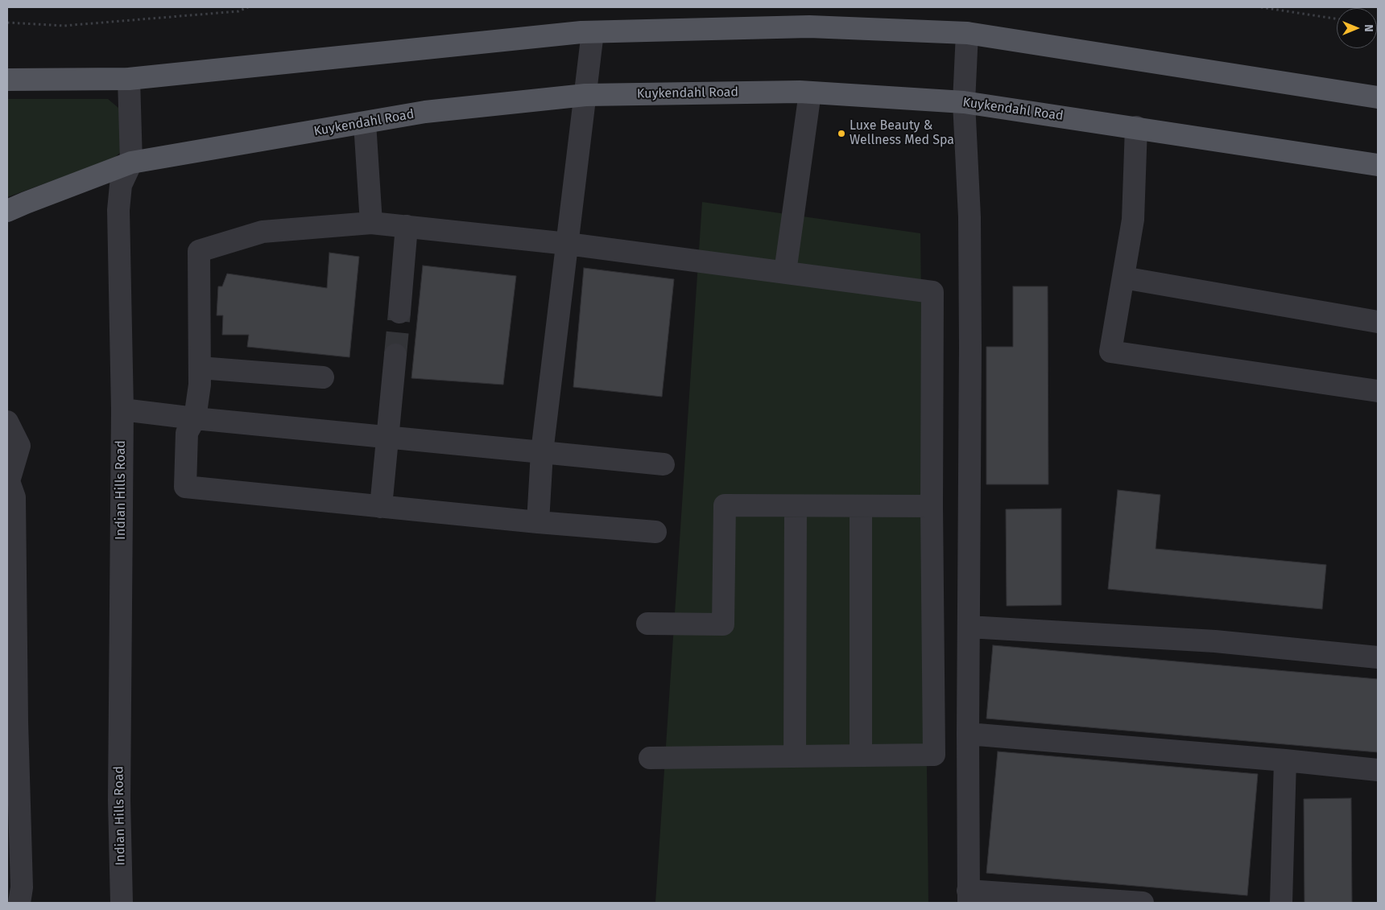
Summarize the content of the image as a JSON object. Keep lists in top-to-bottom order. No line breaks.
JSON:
{"streets":{"main road":["Kuykendahl Road"],"street":["Indian Hills Road"]},"crossings":[["Kuykendahl Road","Indian Hills Road"]],"places":["Luxe Beauty & Wellness Med Spa"],"north":"right"}
